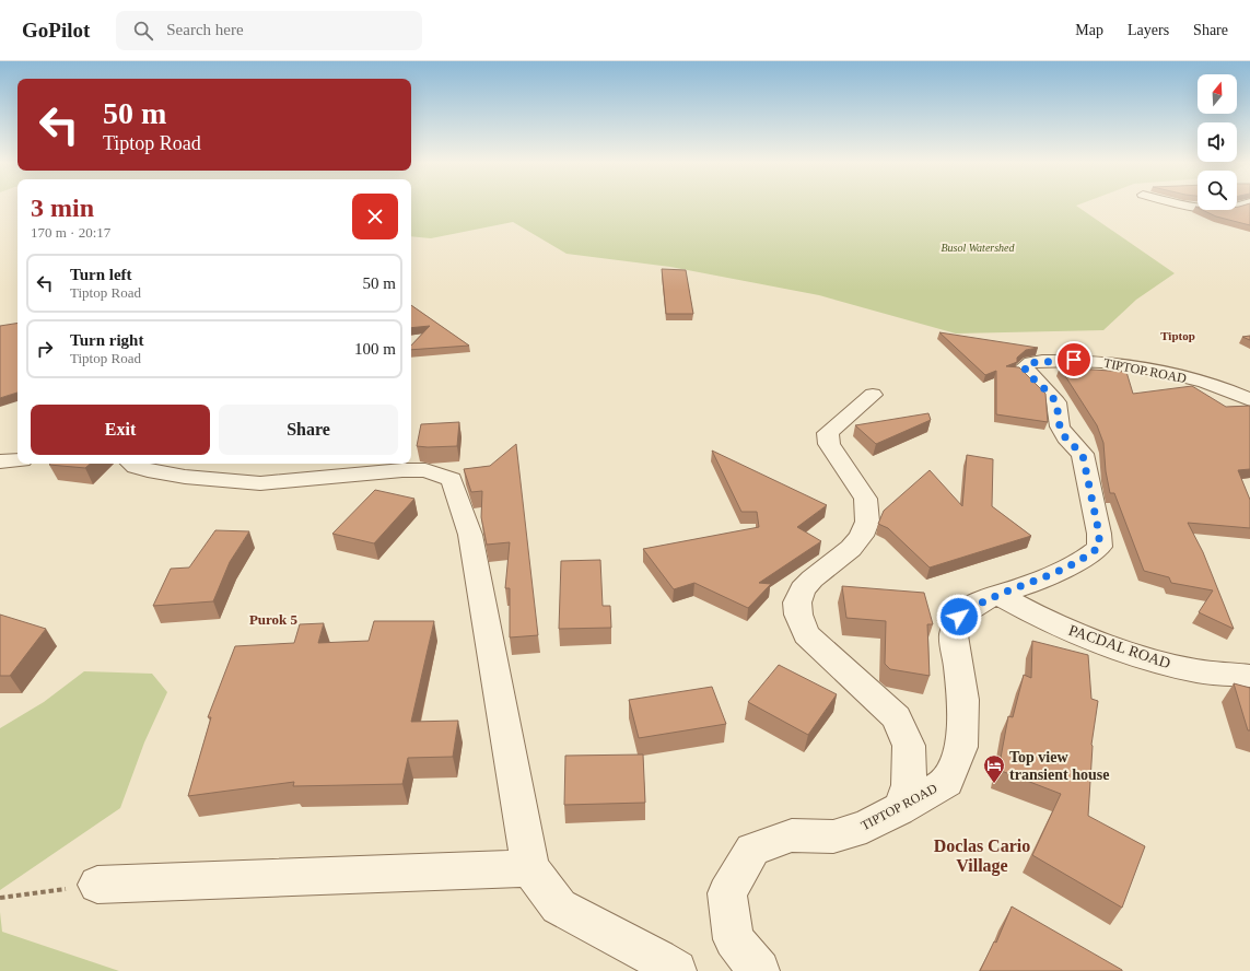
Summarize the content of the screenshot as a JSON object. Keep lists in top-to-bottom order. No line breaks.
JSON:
{"streets":{"street":["TIPTOP ROAD","PACDAL ROAD"]},"crossings":[["TIPTOP ROAD","PACDAL ROAD"]],"districts":["Tiptop","Purok 5","Doclas Cario Village"],"parks":["Busol Watershed"],"places":{"hotel":["Top view transient house"]},"north":"top","page":{"header":"GoPilot","search":"Search here","nav":["Map","Layers","Share"],"turn":["50 m","Tiptop Road"],"heading":["3 min","170 m · 20:17"],"list":[{"name":"Turn left","note":"Tiptop Road","value":"50 m"},{"name":"Turn right","note":"Tiptop Road","value":"100 m"}],"buttons":["Exit","Share"]}}
